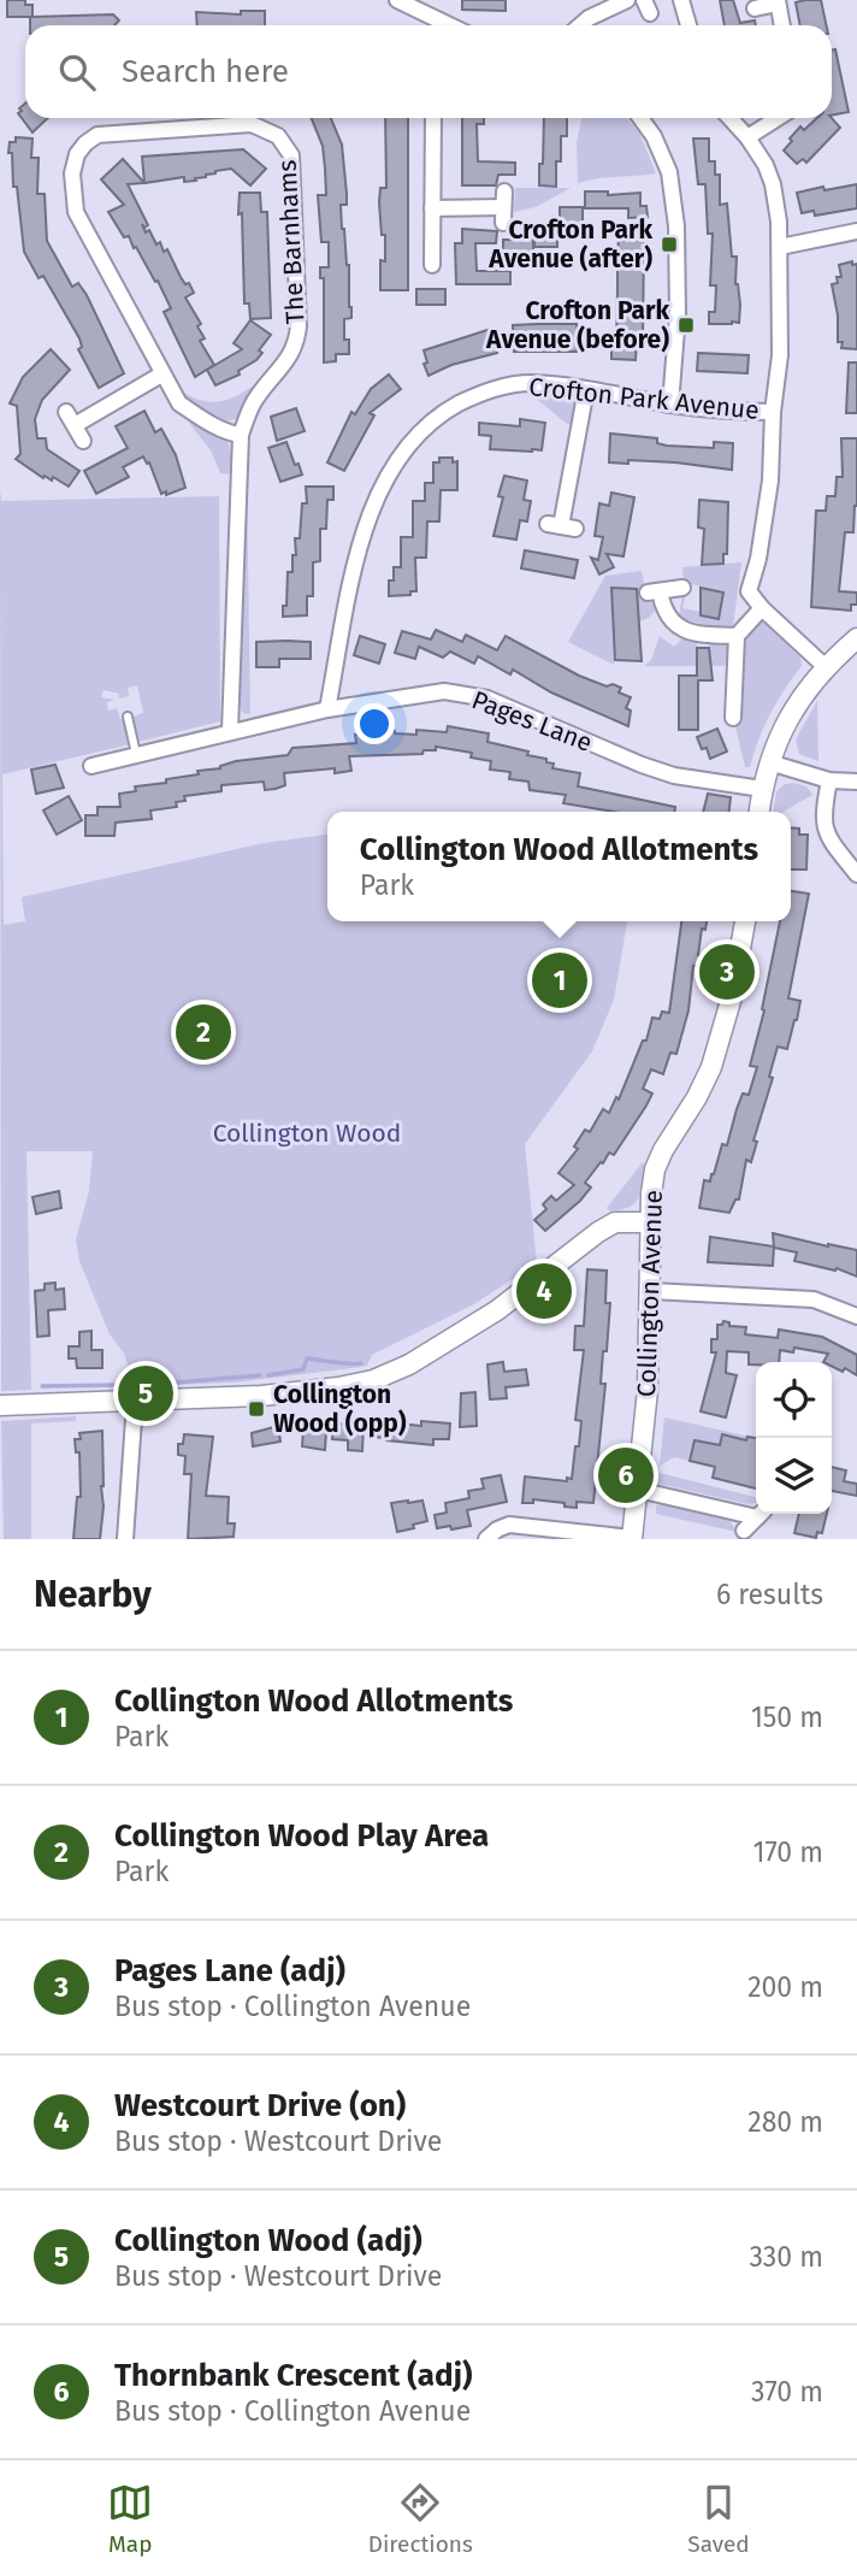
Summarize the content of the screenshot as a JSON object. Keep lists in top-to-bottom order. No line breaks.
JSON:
{"streets":{"street":["The Barnhams","Crofton Park Avenue","Pages Lane","Collington Avenue"]},"crossings":[["The Barnhams","Pages Lane"],["Crofton Park Avenue","Pages Lane"]],"parks":["Collington Wood"],"places":{"transit":["Crofton Park Avenue (after)","Crofton Park Avenue (before)","Collington Wood (opp)"]},"page":{"search":"Search here","popup":["Collington Wood Allotments","Park"],"pins":["3","1","2","4","5","6"],"heading":["Nearby","6 results"],"list":[{"mark":"1","name":"Collington Wood Allotments","note":"Park","value":"150 m"},{"mark":"2","name":"Collington Wood Play Area","note":"Park","value":"170 m"},{"mark":"3","name":"Pages Lane (adj)","note":"Bus stop · Collington Avenue","value":"200 m"},{"mark":"4","name":"Westcourt Drive (on)","note":"Bus stop · Westcourt Drive","value":"280 m"},{"mark":"5","name":"Collington Wood (adj)","note":"Bus stop · Westcourt Drive","value":"330 m"},{"mark":"6","name":"Thornbank Crescent (adj)","note":"Bus stop · Collington Avenue","value":"370 m"}],"nav":["Map","Directions","Saved"]}}
